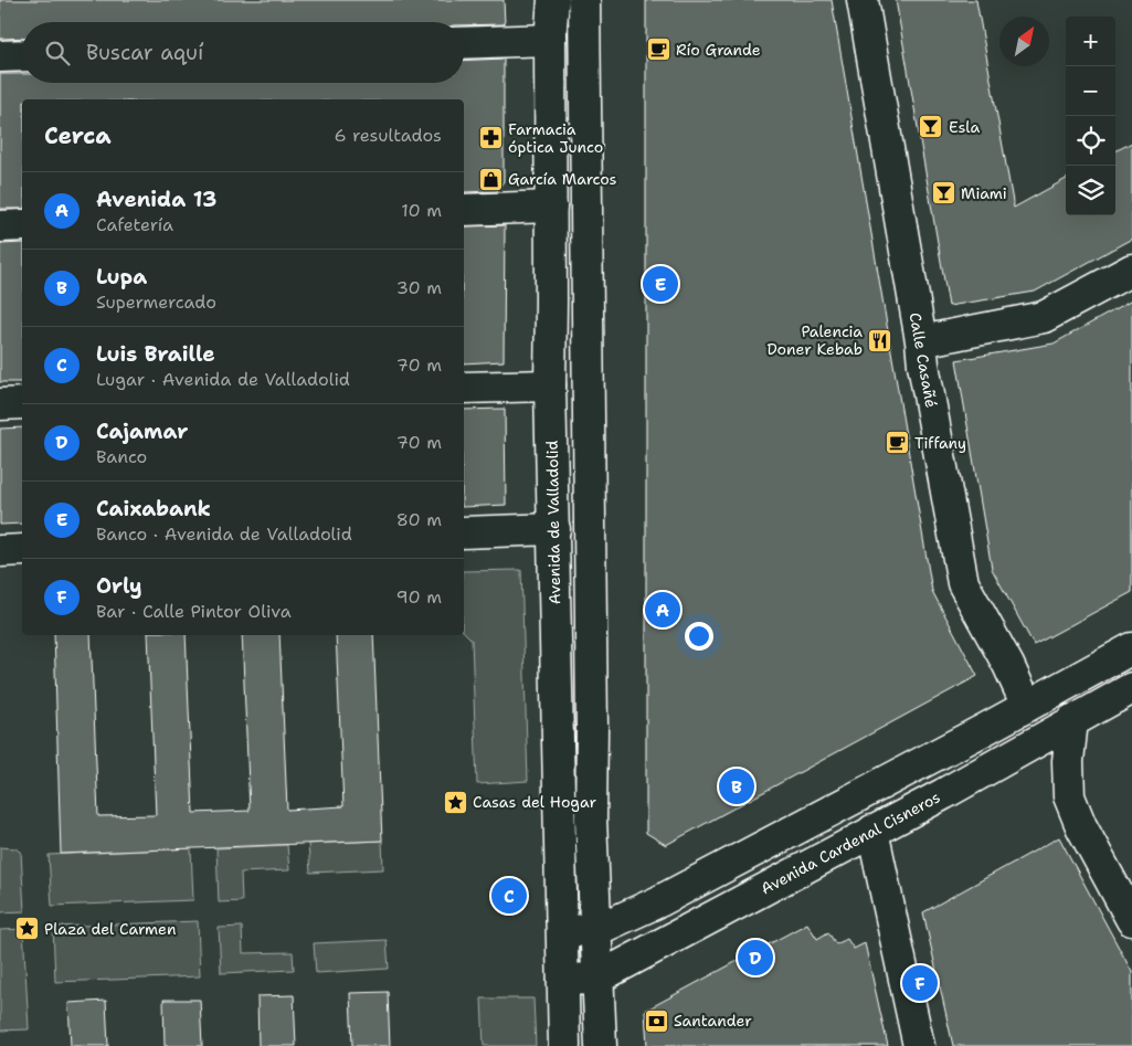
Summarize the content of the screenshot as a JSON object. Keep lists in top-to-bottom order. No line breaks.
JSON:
{"streets":{"street":["Calle Casañé","Avenida de Valladolid","Avenida Cardenal Cisneros"]},"crossings":[["Avenida de Valladolid","Avenida Cardenal Cisneros"]],"places":{"cafe":["Río Grande","Tiffany"],"bar":["Esla","Miami"],"pharmacy":["Farmacia óptica Junco"],"shop":["García Marcos"],"restaurant":["Palencia Doner Kebab"],"place":["Casas del Hogar","Plaza del Carmen"],"bank":["Santander"]},"north":"top right","page":{"map_buttons":["+","−"],"search":"Buscar aquí","heading":["Cerca","6 resultados"],"list":[{"mark":"A","name":"Avenida 13","note":"Cafetería","value":"10 m"},{"mark":"B","name":"Lupa","note":"Supermercado","value":"30 m"},{"mark":"C","name":"Luis Braille","note":"Lugar · Avenida de Valladolid","value":"70 m"},{"mark":"D","name":"Cajamar","note":"Banco","value":"70 m"},{"mark":"E","name":"Caixabank","note":"Banco · Avenida de Valladolid","value":"80 m"},{"mark":"F","name":"Orly","note":"Bar · Calle Pintor Oliva","value":"90 m"}],"pins":["E","A","B","C","D","F"]}}
